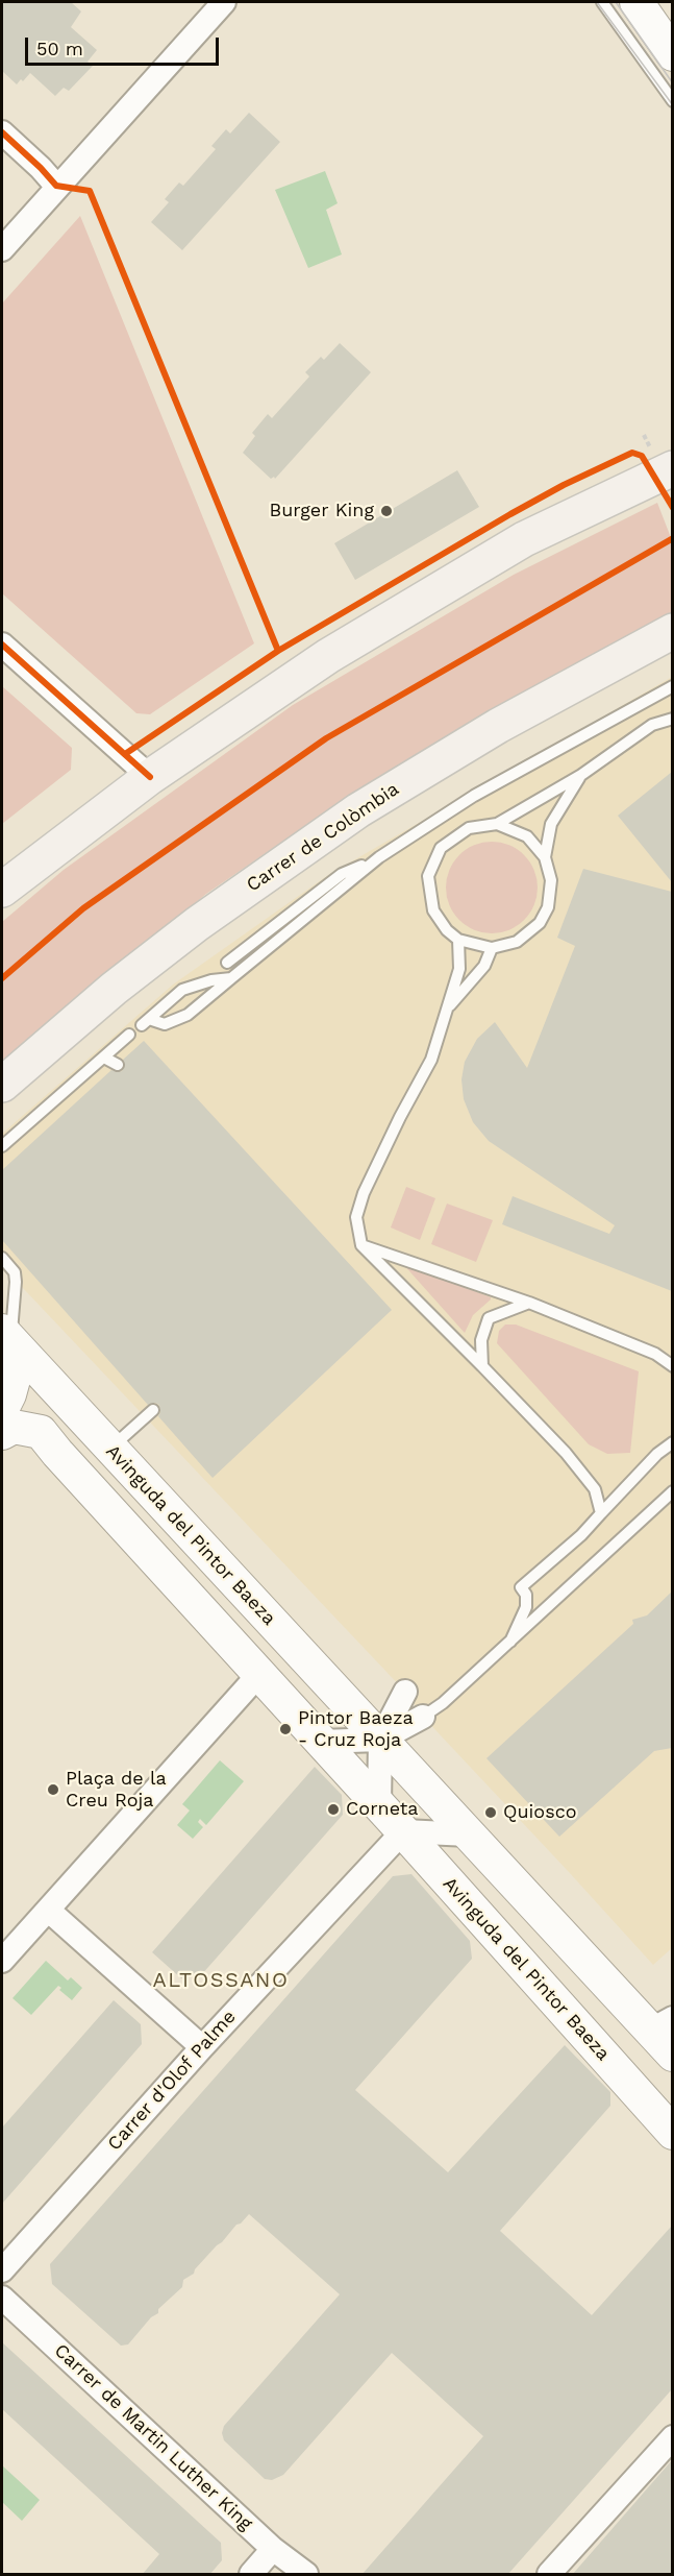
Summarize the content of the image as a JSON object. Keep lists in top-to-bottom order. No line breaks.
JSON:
{"streets":{"main road":["Carrer de Colòmbia"],"street":["Avinguda del Pintor Baeza","Carrer d'Olof Palme","Carrer de Martin Luther King"]},"crossings":[["Avinguda del Pintor Baeza","Carrer d'Olof Palme"]],"districts":["ALTOSSANO"],"places":["Burger King","Pintor Baeza - Cruz Roja","Plaça de la Creu Roja","Corneta","Quiosco"],"scale_bar":"50 m"}
